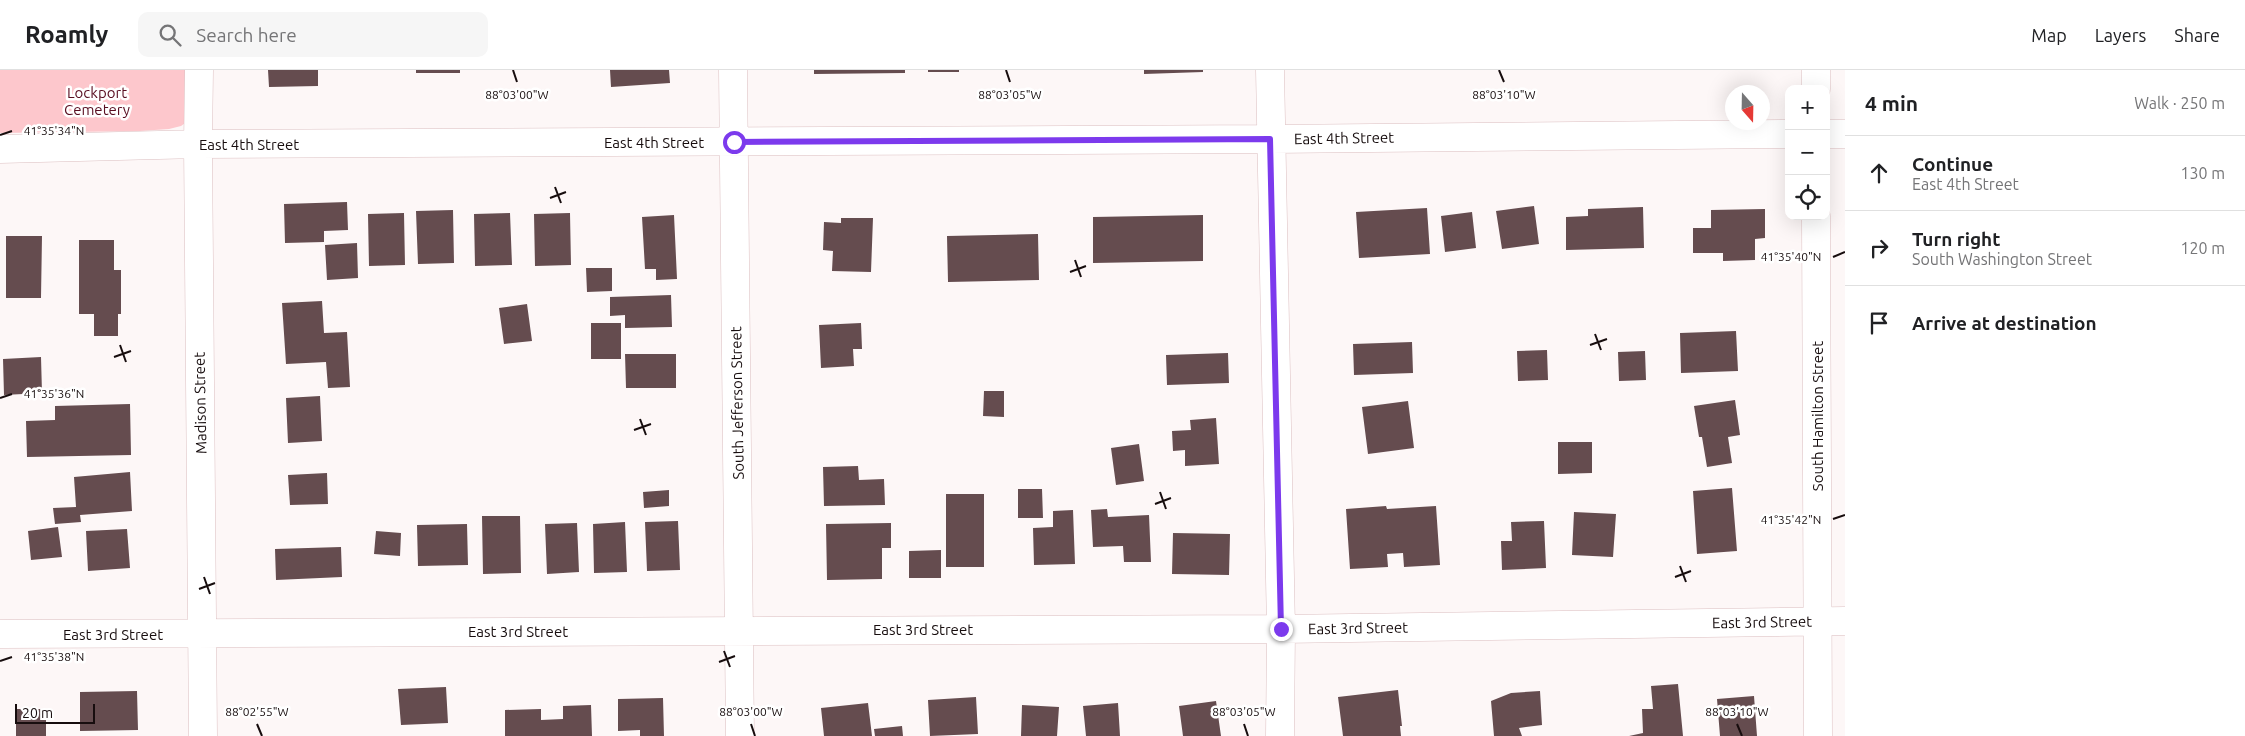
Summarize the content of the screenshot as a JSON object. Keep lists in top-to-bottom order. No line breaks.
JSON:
{"streets":{"street":["East 4th Street","Madison Street","South Jefferson Street","South Hamilton Street","East 3rd Street"]},"crossings":[["East 4th Street","Madison Street"],["East 4th Street","South Jefferson Street"],["Madison Street","East 3rd Street"],["South Jefferson Street","East 3rd Street"],["South Hamilton Street","East 3rd Street"]],"parks":["Lockport Cemetery"],"scale_bar":"20 m","north":"bottom","page":{"header":"Roamly","search":"Search here","nav":["Map","Layers","Share"],"heading":["4 min","Walk · 250 m"],"map_buttons":["+","−"],"list":[["Continue","East 4th Street","130 m"],["Turn right","South Washington Street","120 m"],"Arrive at destination"],"scale":"20 m"},"coordinates":["88°03'00\"W","88°03'05\"W","88°03'10\"W","41°35'34\"N","41°35'40\"N","41°35'36\"N","41°35'42\"N","41°35'38\"N","88°02'55\"W"]}
